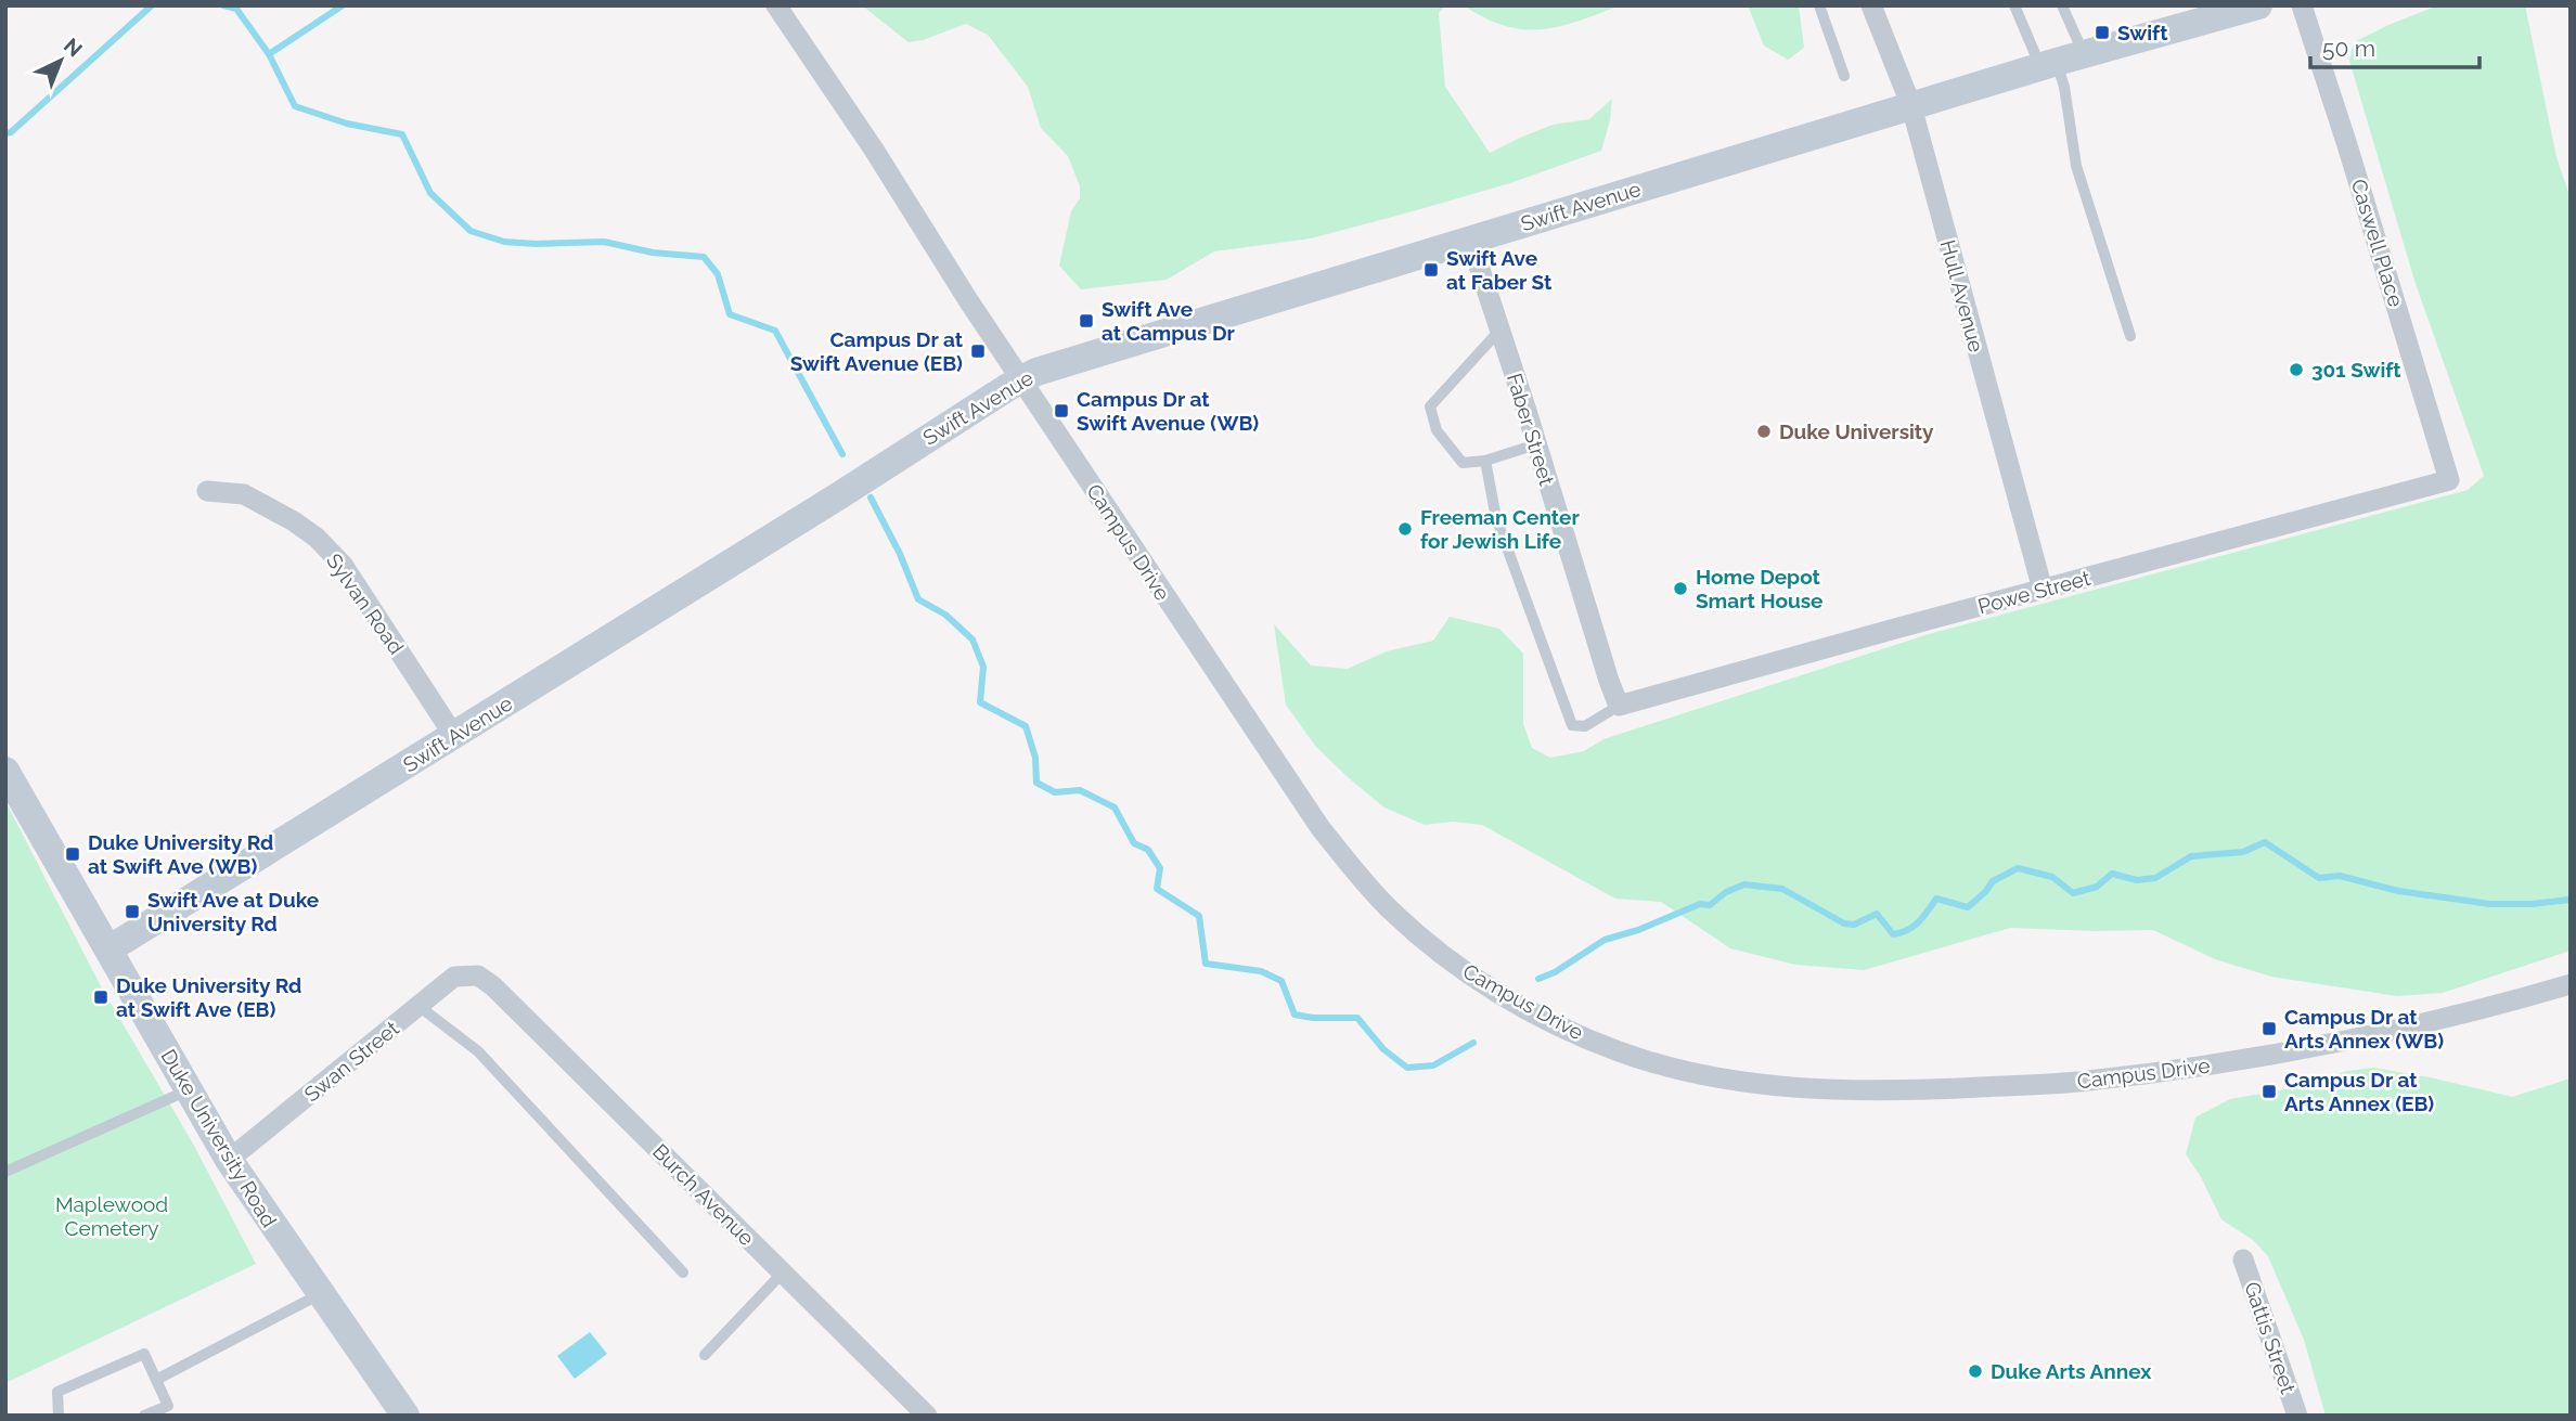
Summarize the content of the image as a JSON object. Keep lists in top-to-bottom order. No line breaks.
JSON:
{"streets":{"street":["Swift Avenue","Caswell Place","Hull Avenue","Faber Street","Campus Drive","Powe Street","Sylvan Road","Swan Street","Duke University Road","Burch Avenue","Gattis Street"]},"crossings":[["Swift Avenue","Hull Avenue"],["Swift Avenue","Faber Street"],["Swift Avenue","Campus Drive"],["Swift Avenue","Sylvan Road"],["Swift Avenue","Duke University Road"],["Caswell Place","Powe Street"],["Hull Avenue","Powe Street"],["Faber Street","Powe Street"],["Swan Street","Duke University Road"],["Swan Street","Burch Avenue"]],"parks":["Maplewood Cemetery"],"places":{"transit":["Swift","Swift Ave at Faber St","Swift Ave at Campus Dr","Campus Dr at Swift Avenue (EB)","Campus Dr at Swift Avenue (WB)","Duke University Rd at Swift Ave (WB)","Swift Ave at Duke University Rd","Duke University Rd at Swift Ave (EB)","Campus Dr at Arts Annex (WB)","Campus Dr at Arts Annex (EB)"],"other":["301 Swift","Duke University","Freeman Center for Jewish Life","Home Depot Smart House","Duke Arts Annex"]},"scale_bar":"50 m","north":"top right"}
